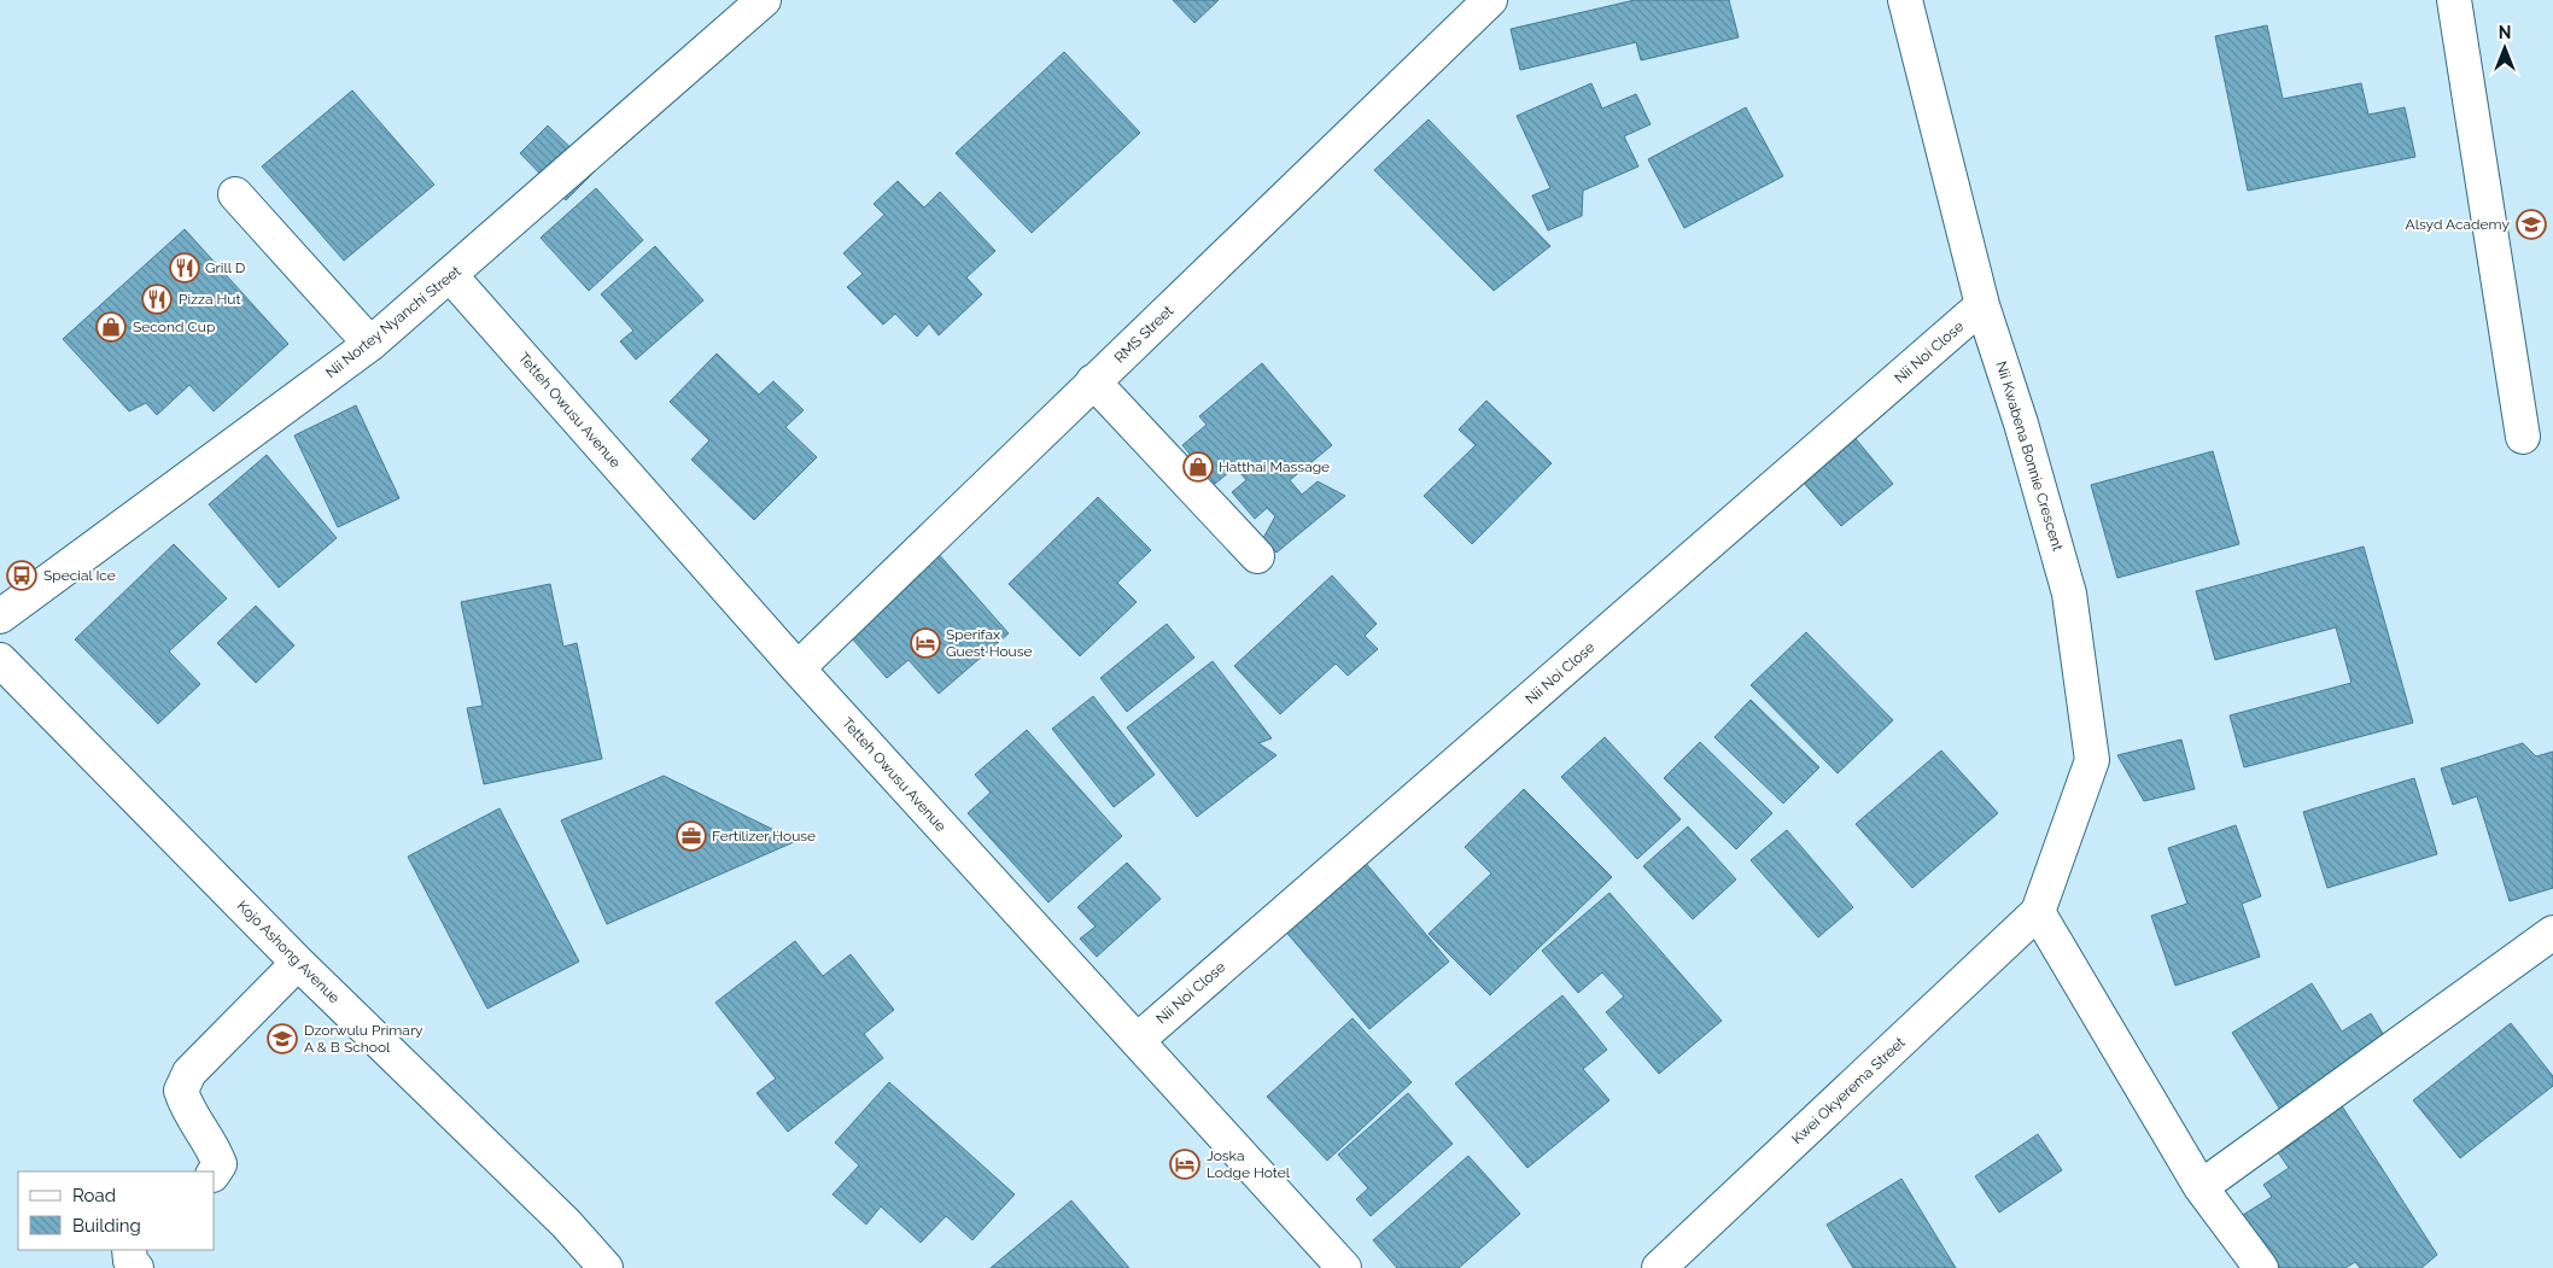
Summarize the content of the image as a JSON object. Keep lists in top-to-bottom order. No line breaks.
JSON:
{"streets":{"street":["Nii Nortey Nyanchi Street","RMS Street","Nii Noi Close","Tetteh Owusu Avenue","Nii Kwabena Bonnie Crescent","Kojo Ashong Avenue","Kwei Okyerema Street"]},"crossings":[["Nii Nortey Nyanchi Street","Tetteh Owusu Avenue"],["RMS Street","Tetteh Owusu Avenue"],["Nii Noi Close","Tetteh Owusu Avenue"],["Nii Noi Close","Nii Kwabena Bonnie Crescent"],["Nii Kwabena Bonnie Crescent","Kwei Okyerema Street"]],"places":{"school or university":["Alsyd Academy","Dzorwulu Primary A & B School"],"restaurant":["Grill D","Pizza Hut"],"shop":["Second Cup","Hatthai Massage"],"bus stop":["Special Ice"],"hotel":["Sperifax Guest House","Joska Lodge Hotel"],"office":["Fertilizer House"]},"legend":["Road","Building"],"north":"top"}
